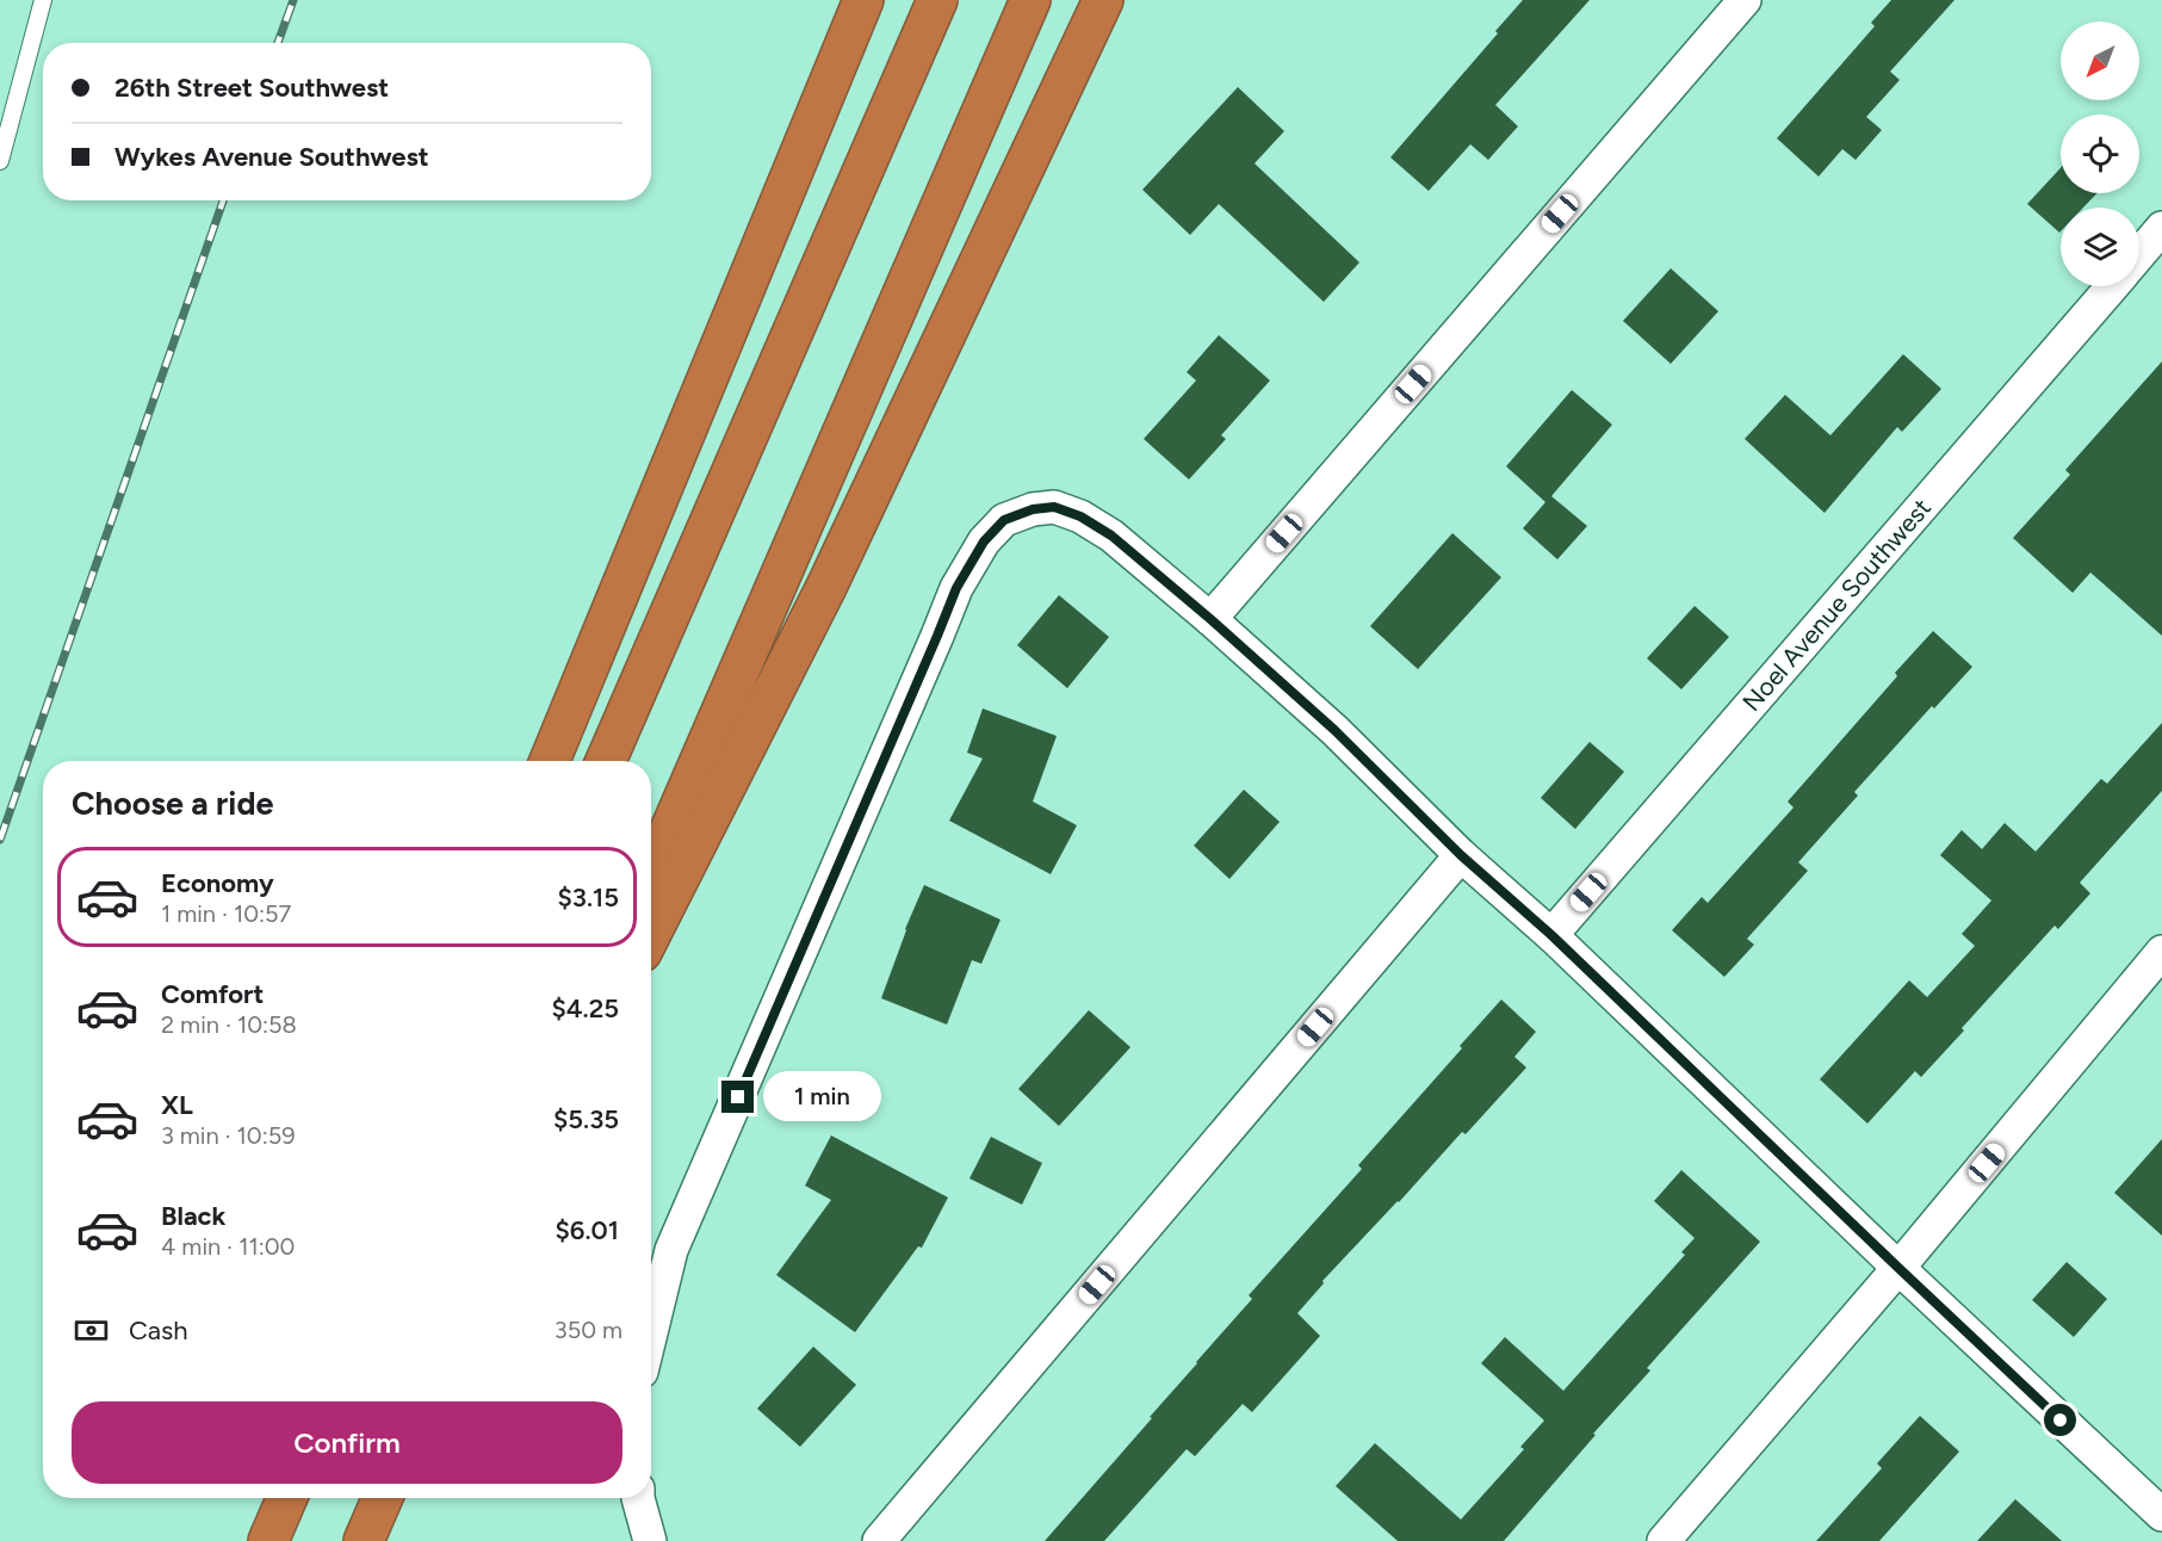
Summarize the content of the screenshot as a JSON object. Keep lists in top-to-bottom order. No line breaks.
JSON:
{"streets":{"street":["Noel Avenue Southwest"]},"north":"bottom left","page":{"banner":["26th Street Southwest","Wykes Avenue Southwest"],"heading":"Choose a ride","list":[{"name":"Economy","note":"1 min · 10:57","value":"$3.15"},{"name":"Comfort","note":"2 min · 10:58","value":"$4.25"},{"name":"XL","note":"3 min · 10:59","value":"$5.35"},{"name":"Black","note":"4 min · 11:00","value":"$6.01"}],"bubble":"1 min","pay":["Cash","350 m"],"buttons":"Confirm"}}
